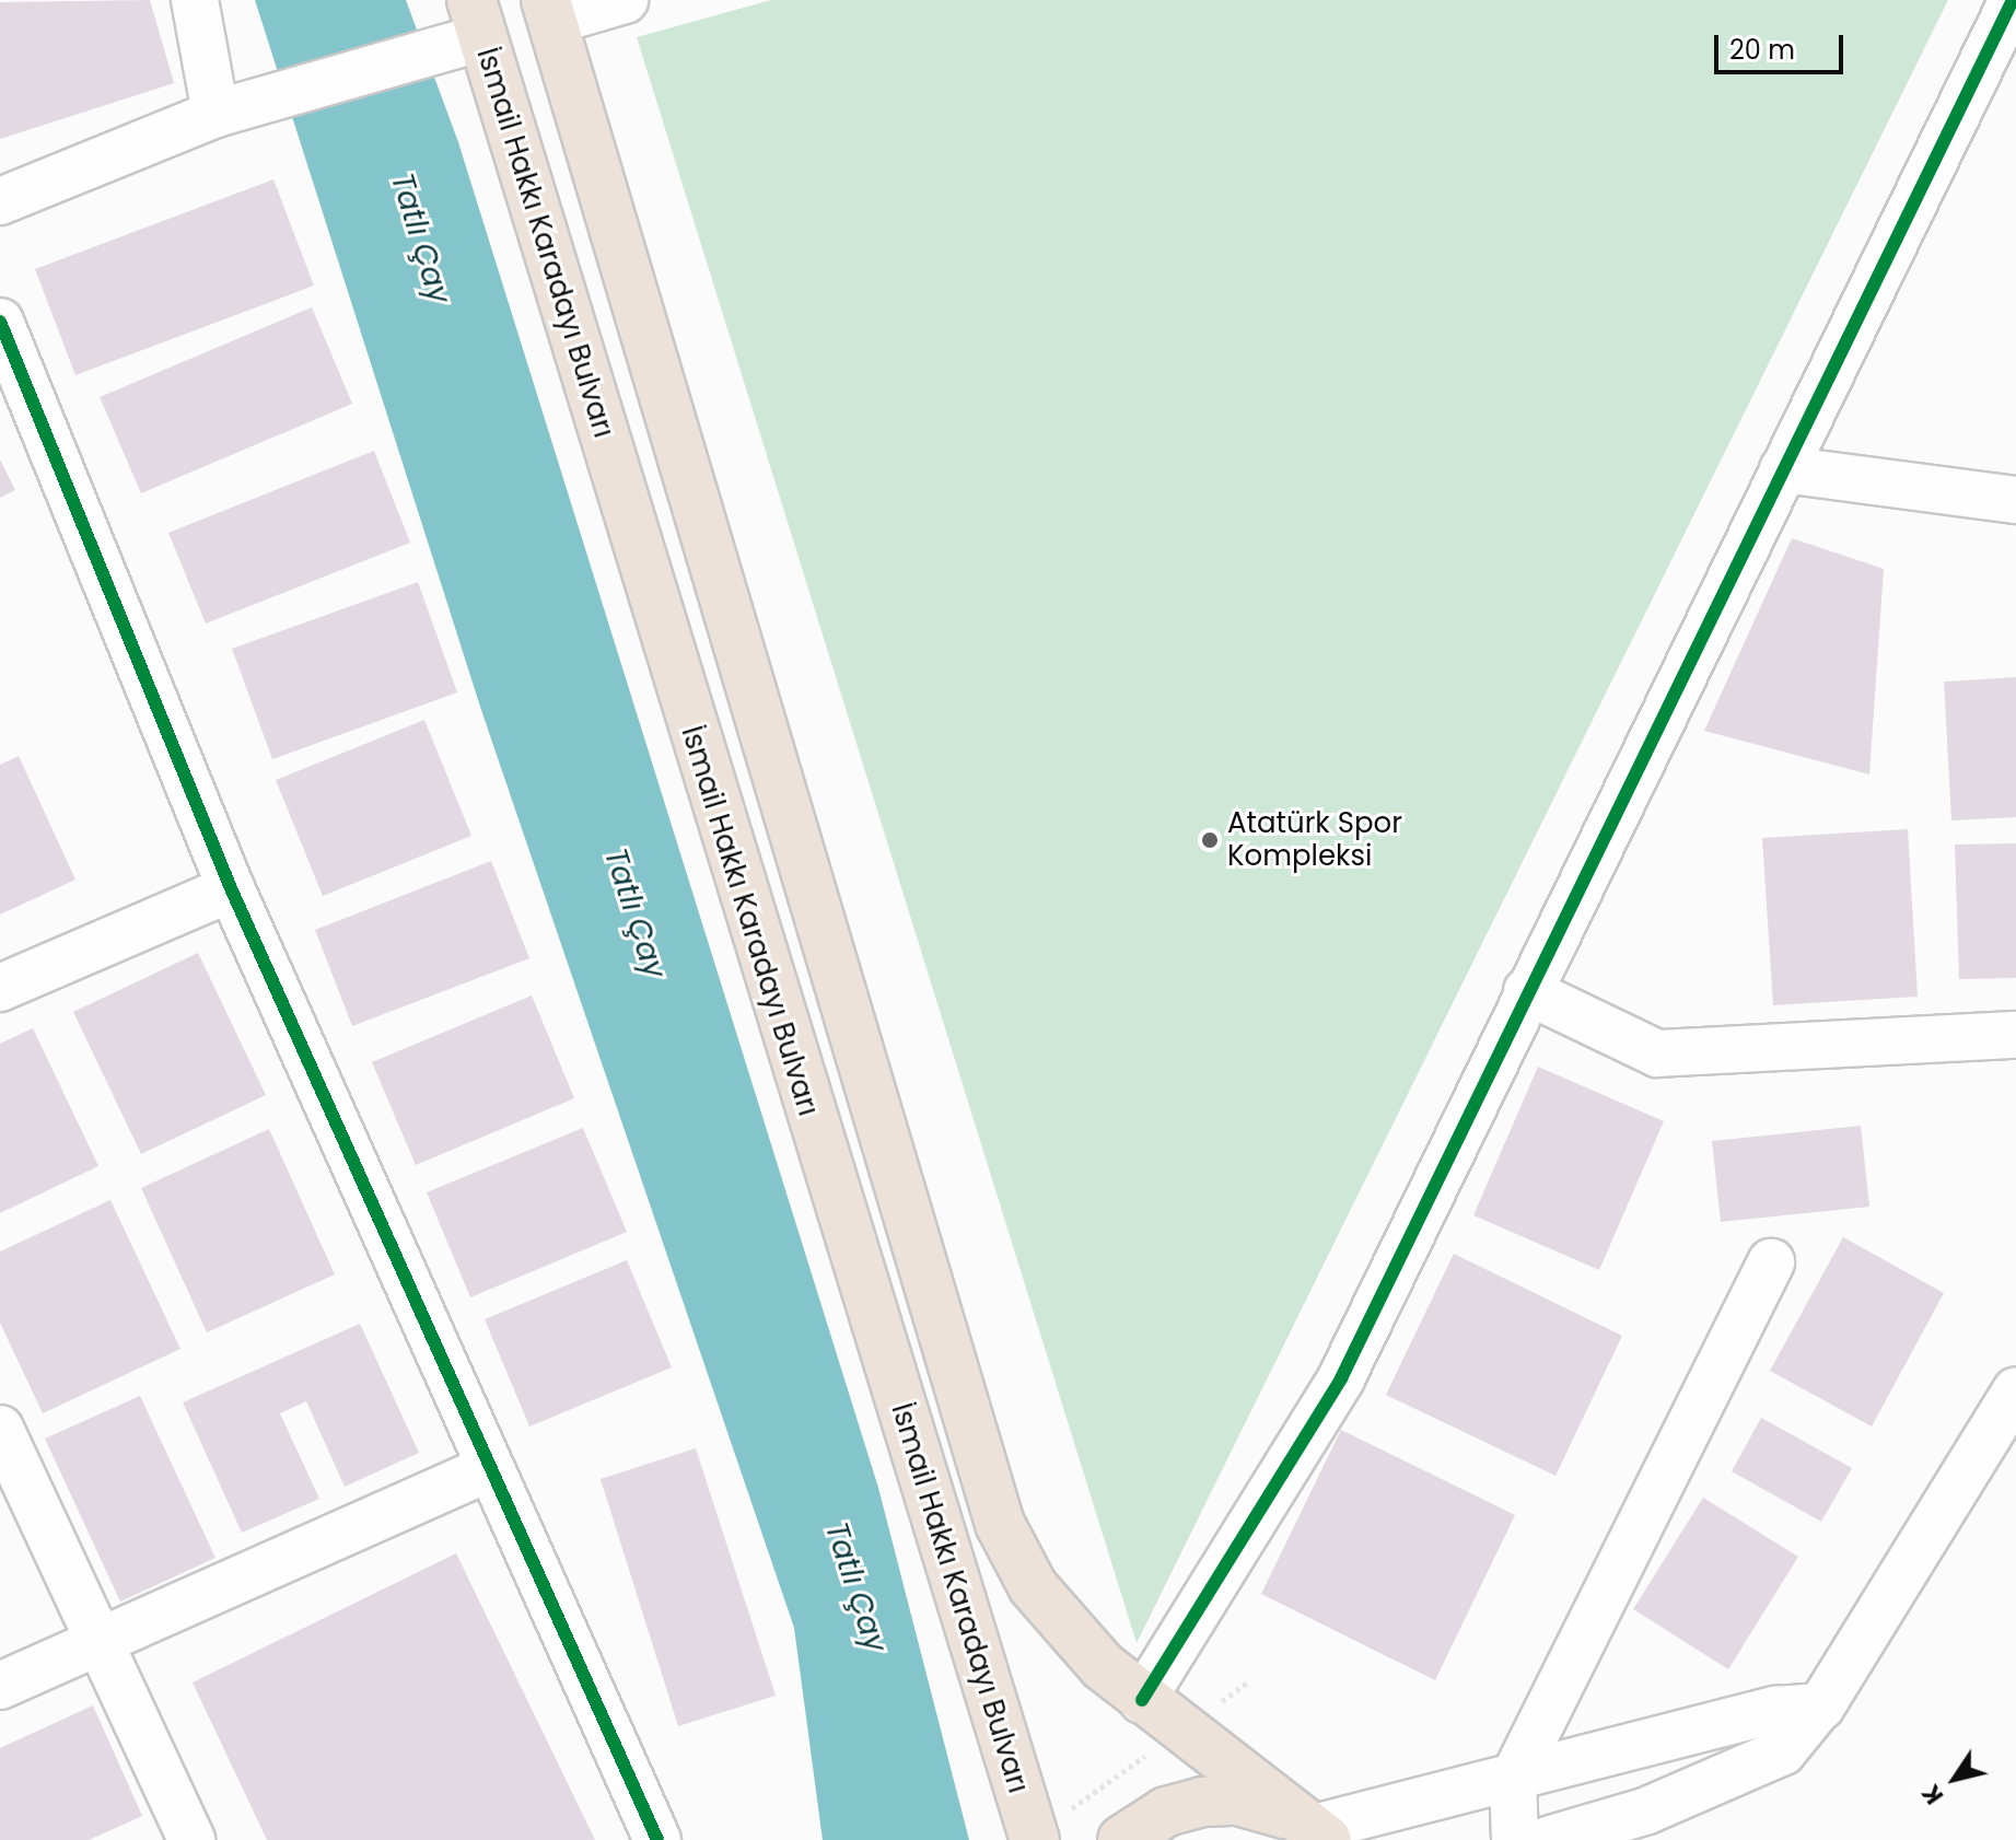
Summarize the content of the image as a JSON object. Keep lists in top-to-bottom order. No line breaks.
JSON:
{"streets":{"highway":["İsmail Hakkı Karadayı Bulvarı"]},"water":["Tatlı Çay"],"places":["Atatürk Spor Kompleksi"],"scale_bar":"20 m","north":"bottom left"}
